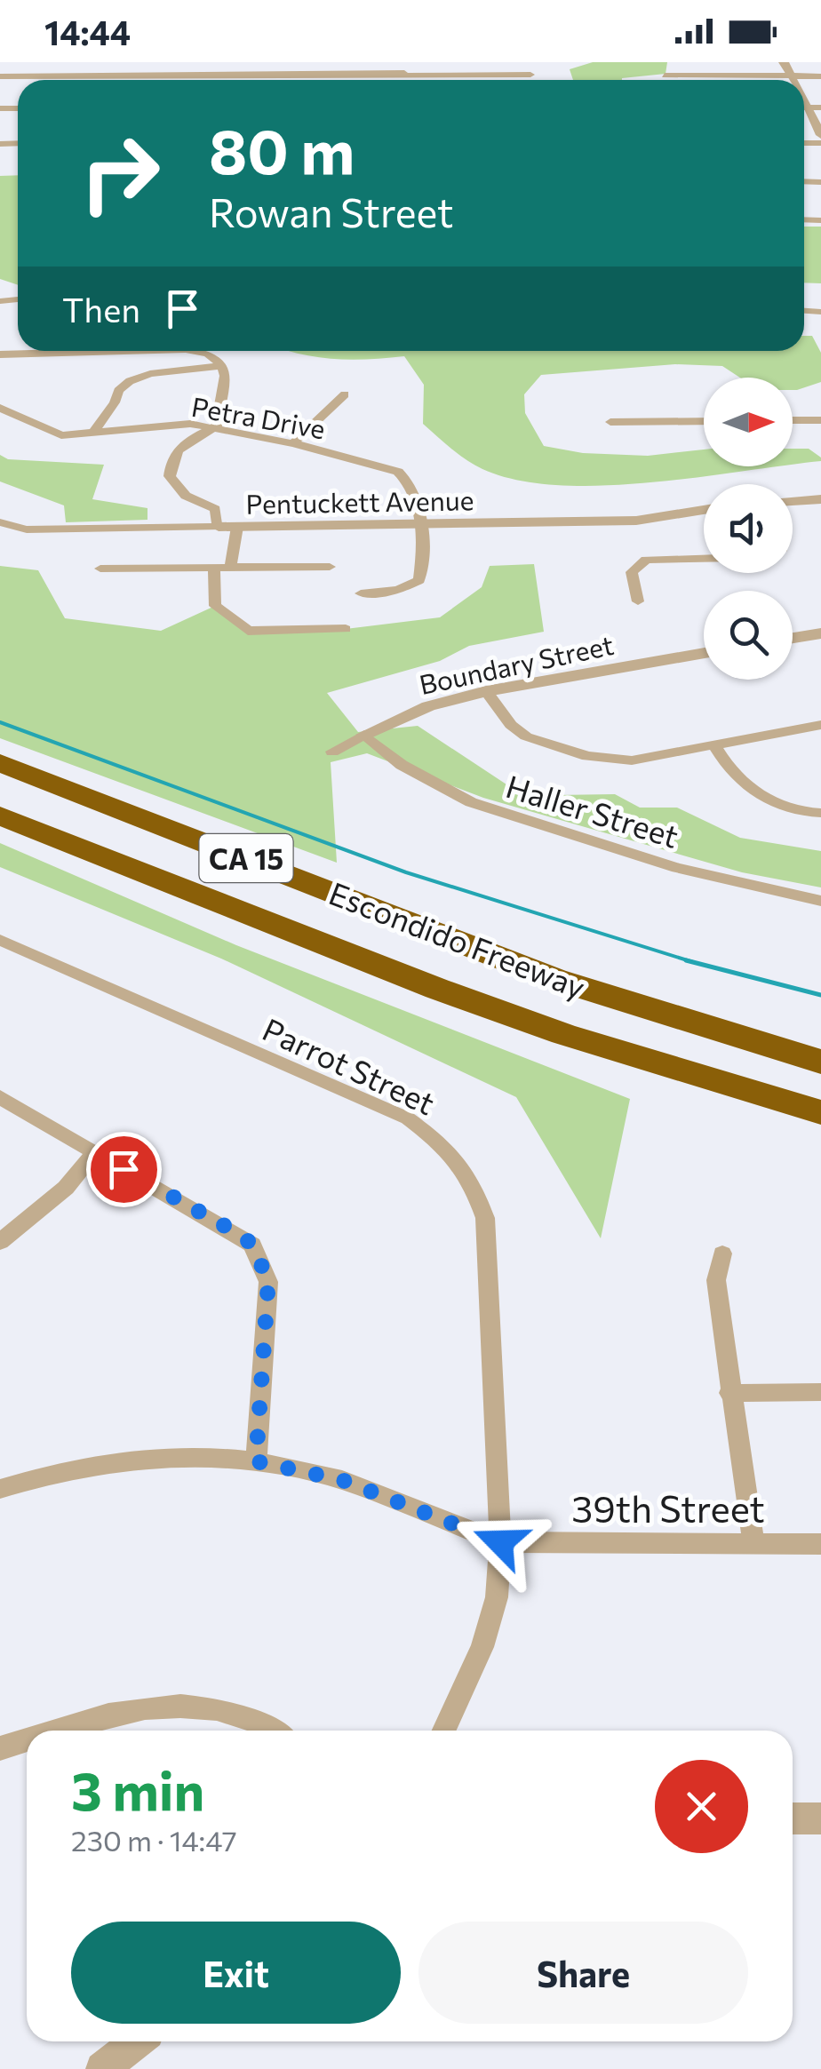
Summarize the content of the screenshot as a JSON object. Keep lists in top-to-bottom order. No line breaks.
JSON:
{"streets":{"highway":["CA 15","Escondido Freeway"],"street":["Petra Drive","Pentuckett Avenue","Boundary Street","Haller Street","Parrot Street","39th Street"]},"crossings":[["Petra Drive","Pentuckett Avenue"],["Boundary Street","Haller Street"],["Parrot Street","39th Street"]],"north":"right","page":{"status":"14:44","turn":["80 m","Rowan Street"],"then":"Then","heading":["3 min","230 m · 14:47"],"buttons":["Exit","Share"]}}
